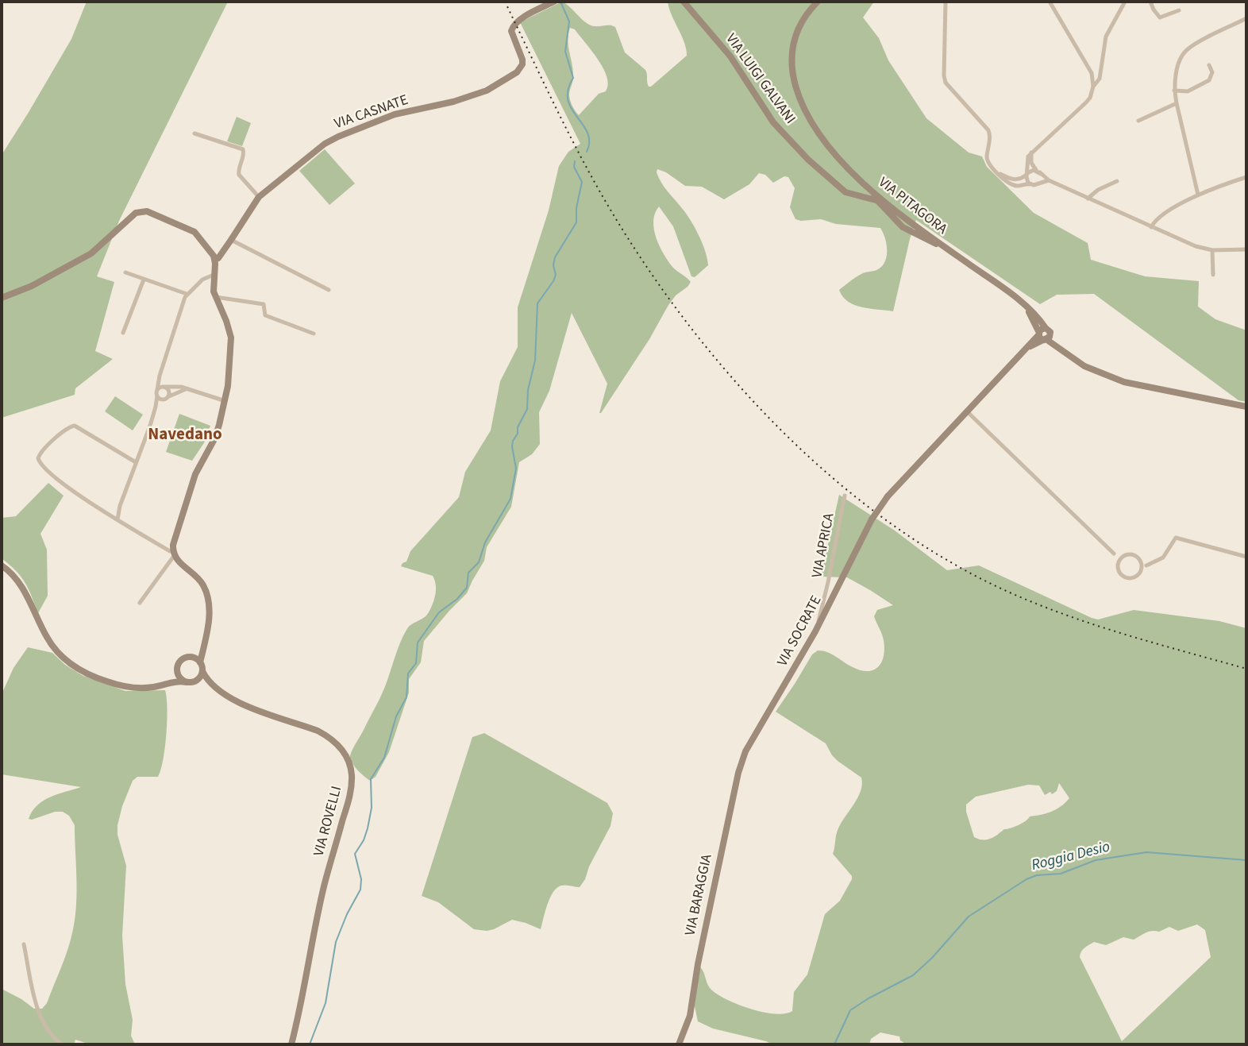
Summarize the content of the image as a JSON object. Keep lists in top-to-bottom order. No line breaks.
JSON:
{"streets":{"street":["VIA LUIGI GALVANI","VIA CASNATE","VIA PITAGORA","VIA APRICA","VIA SOCRATE","VIA ROVELLI","VIA BARAGGIA"]},"crossings":[["VIA LUIGI GALVANI","VIA PITAGORA"],["VIA APRICA","VIA SOCRATE"],["VIA SOCRATE","VIA BARAGGIA"]],"districts":["Navedano"],"water":["Roggia Desio"]}
